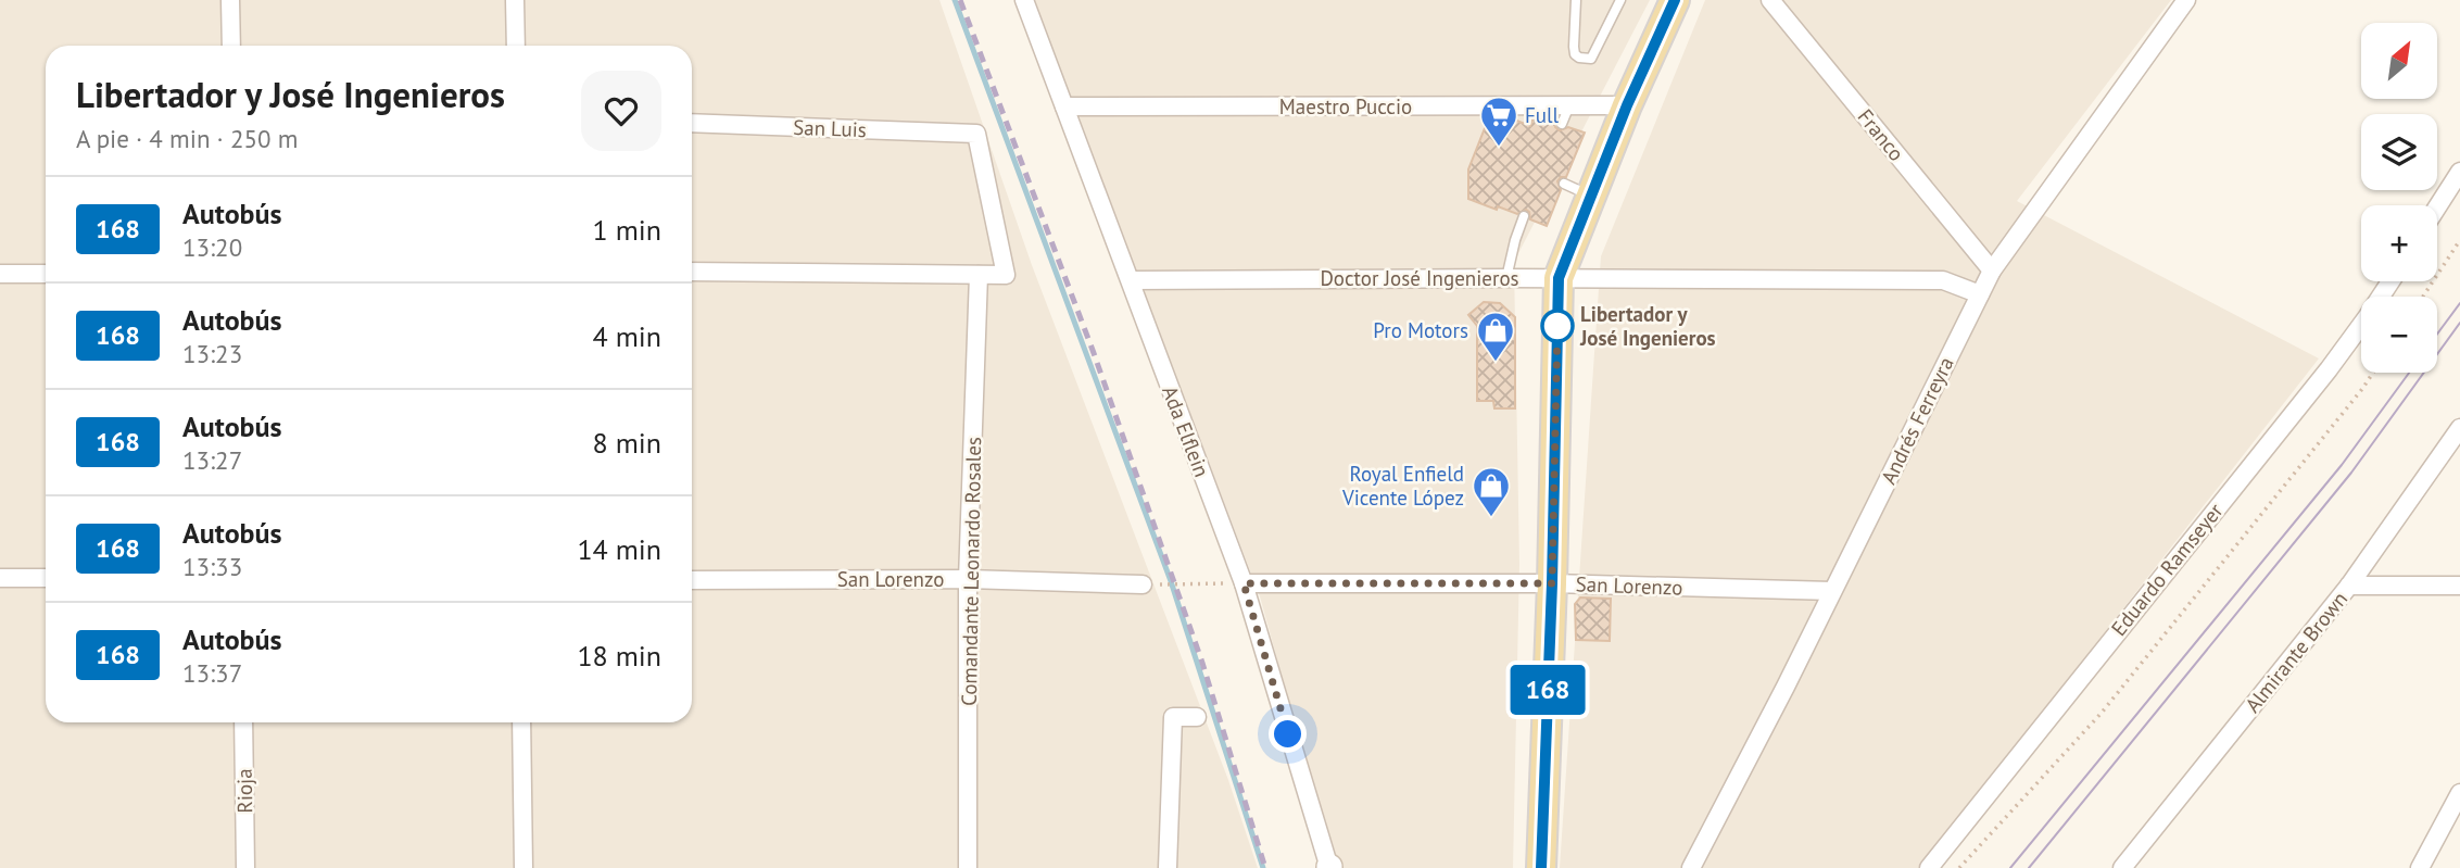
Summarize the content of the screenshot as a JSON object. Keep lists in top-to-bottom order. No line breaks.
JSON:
{"streets":{"street":["Maestro Puccio","San Luis","Franco","Doctor José Ingenieros","Andrés Ferreyra","Ada Elflein","Eduardo Ramseyer","Comandante Leonardo Rosales","San Lorenzo","Almirante Brown","Rioja"]},"crossings":[["Maestro Puccio","Ada Elflein"],["San Luis","Comandante Leonardo Rosales"],["Franco","Andrés Ferreyra"],["Doctor José Ingenieros","Andrés Ferreyra"],["Doctor José Ingenieros","Ada Elflein"],["Andrés Ferreyra","San Lorenzo"],["Ada Elflein","San Lorenzo"],["Comandante Leonardo Rosales","San Lorenzo"]],"places":{"supermarket":["Full"],"other":["Libertador y José Ingenieros"],"shop":["Pro Motors","Royal Enfield Vicente López"]},"lines":["bus line 168"],"north":"top right","page":{"on_map":"168","map_buttons":["+","−"],"heading":["Libertador y José Ingenieros","A pie · 4 min · 250 m"],"list":[{"mark":"168","name":"Autobús","note":"13:20","value":"1 min"},{"mark":"168","name":"Autobús","note":"13:23","value":"4 min"},{"mark":"168","name":"Autobús","note":"13:27","value":"8 min"},{"mark":"168","name":"Autobús","note":"13:33","value":"14 min"},{"mark":"168","name":"Autobús","note":"13:37","value":"18 min"}]}}
